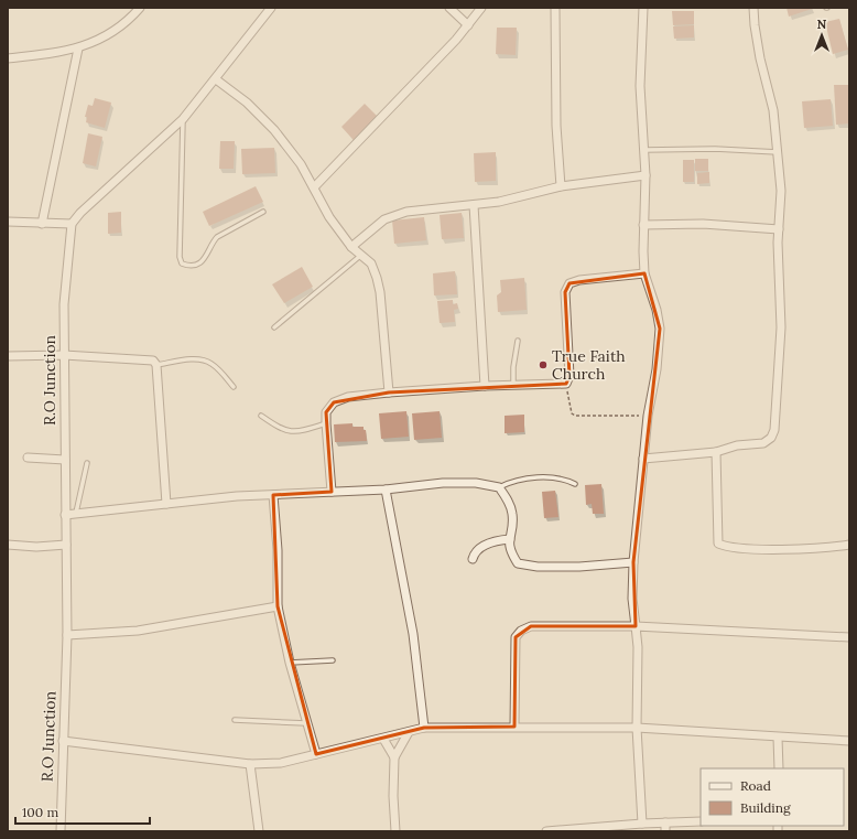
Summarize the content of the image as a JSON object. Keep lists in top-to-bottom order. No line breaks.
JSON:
{"streets":{"street":["R.O Junction"]},"places":["True Faith Church"],"legend":["Road","Building"],"scale_bar":"100 m","north":"top"}
